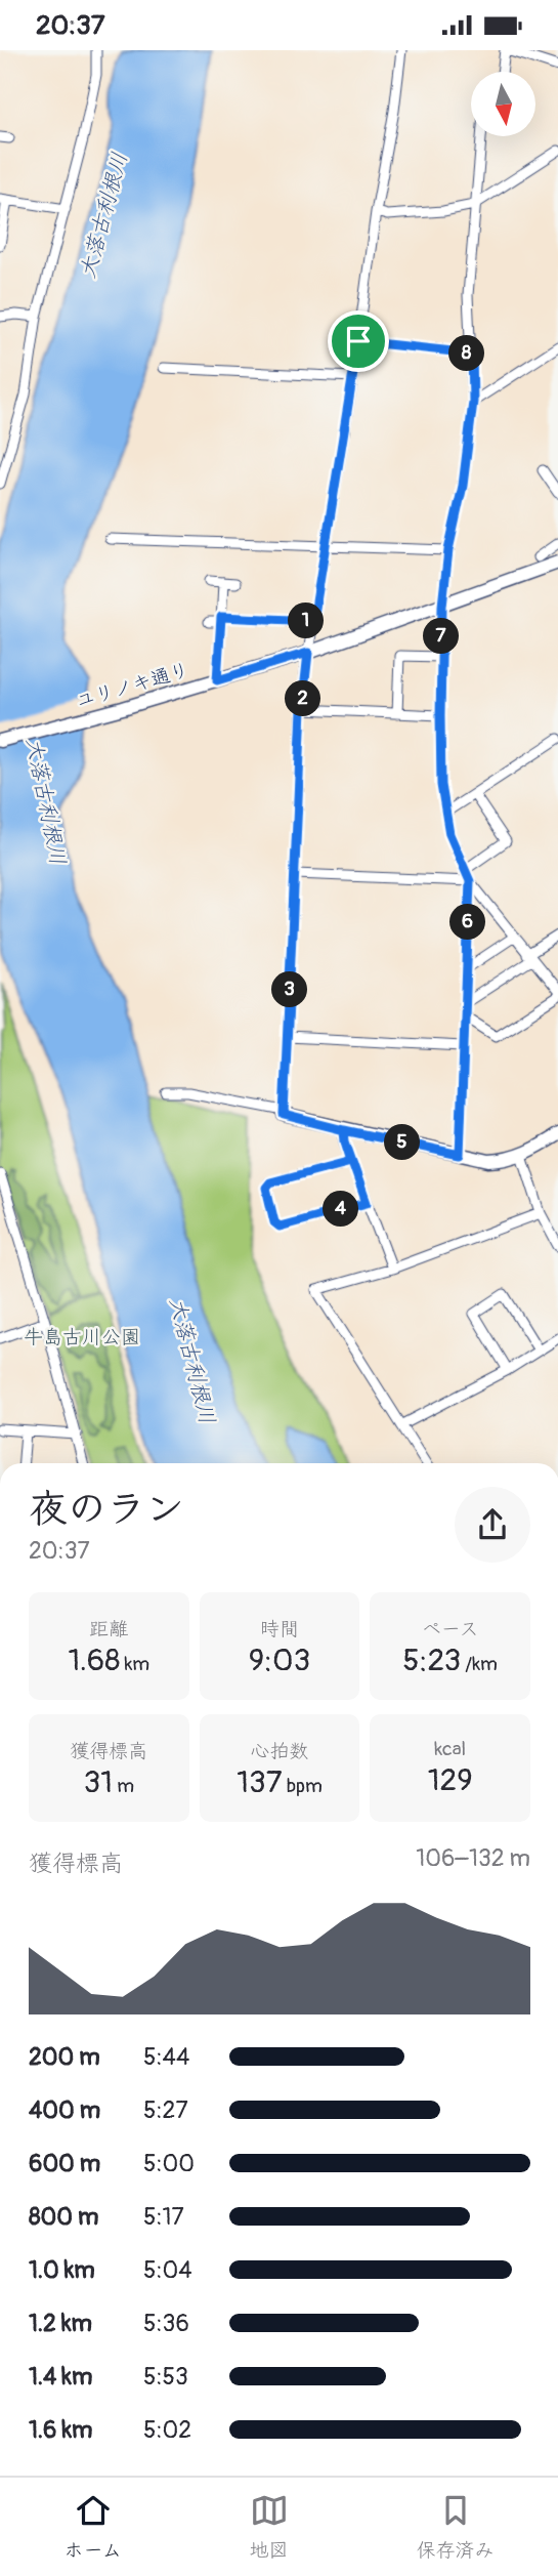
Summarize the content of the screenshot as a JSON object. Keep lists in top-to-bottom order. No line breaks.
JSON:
{"streets":{"street":["ユリノキ通り"]},"water":["大落古利根川"],"parks":["牛島古川公園"],"north":"bottom","page":{"status":"20:37","pins":["8","1","7","2","6","3","5","4"],"heading":["夜のラン","20:37"],"stats":[["距離","1.68 km"],["時間","9:03"],["ペース","5:23 /km"],["獲得標高","31 m"],["心拍数","137 bpm"],["kcal","129"]],"chart":["獲得標高","106–132 m"],"list":[{"name":"200 m","note":"5:44"},{"name":"400 m","note":"5:27"},{"name":"600 m","note":"5:00"},{"name":"800 m","note":"5:17"},{"name":"1.0 km","note":"5:04"},{"name":"1.2 km","note":"5:36"},{"name":"1.4 km","note":"5:53"},{"name":"1.6 km","note":"5:02"}],"tabs":["ホーム","地図","保存済み"]}}
